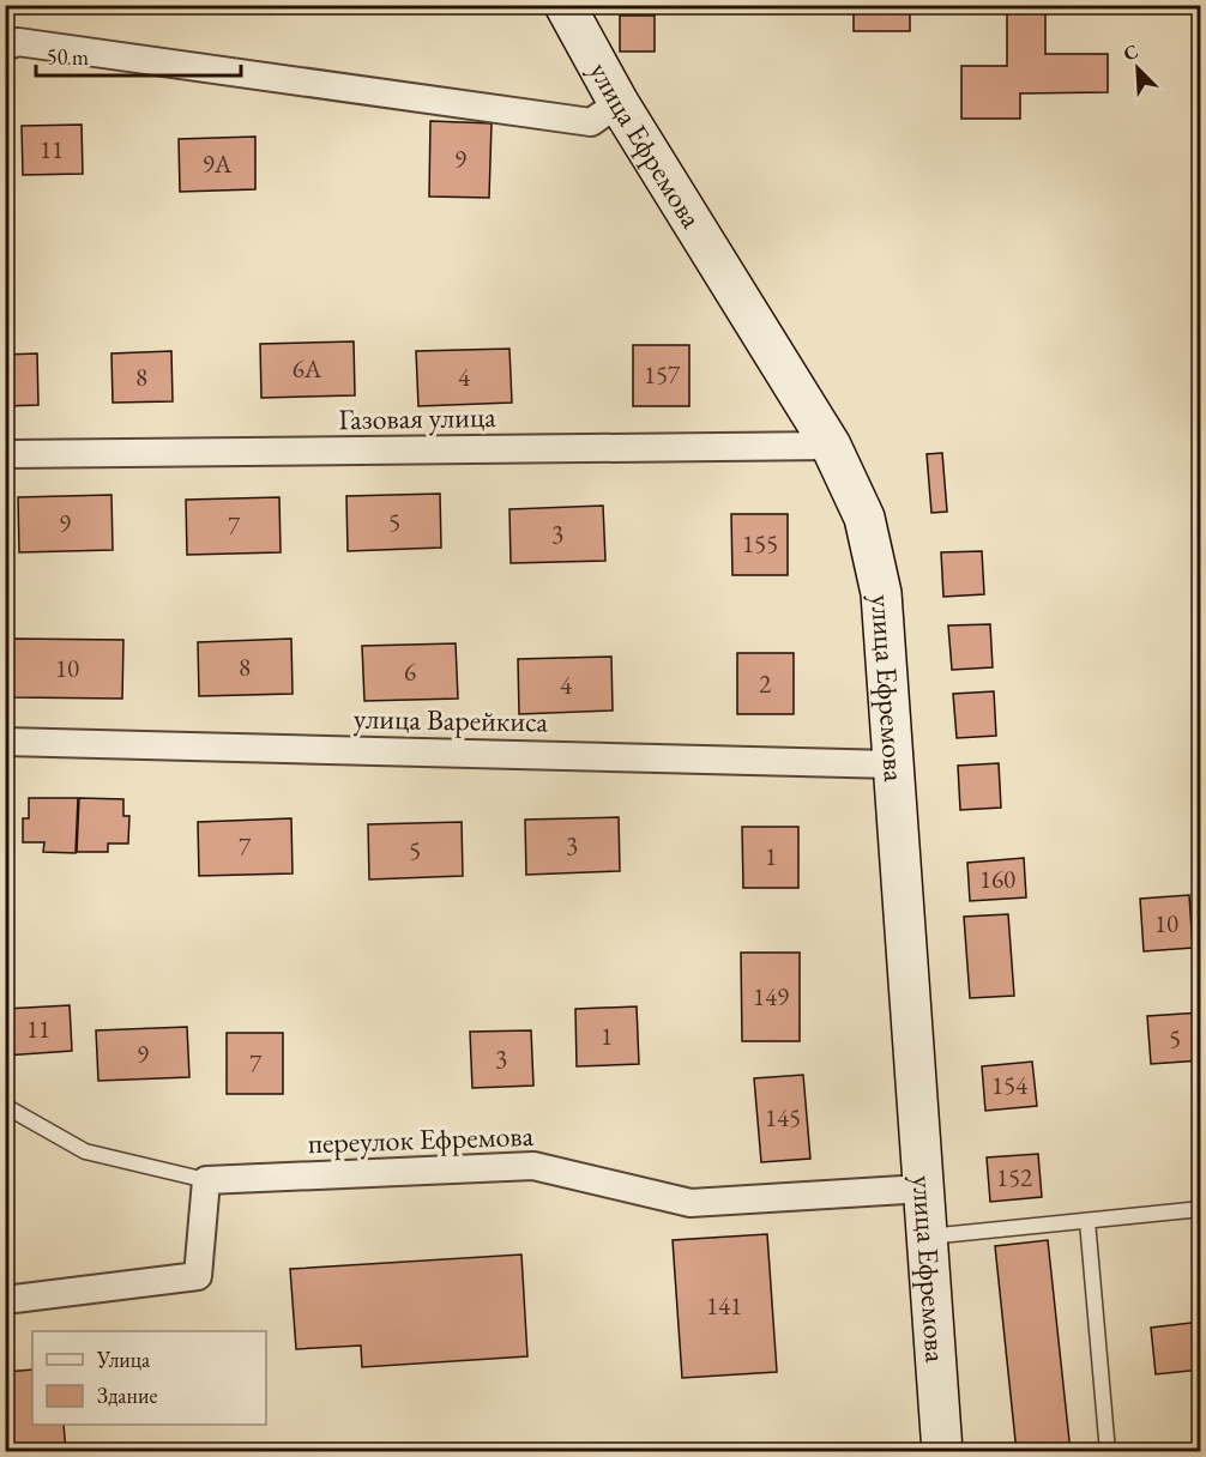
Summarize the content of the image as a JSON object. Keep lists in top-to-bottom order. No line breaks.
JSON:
{"streets":{"street":["улица Ефремова","Газовая улица","улица Варейкиса","переулок Ефремова"]},"crossings":[["улица Ефремова","Газовая улица"],["улица Ефремова","улица Варейкиса"],["улица Ефремова","переулок Ефремова"]],"house_numbers":["11","9","9А","6А","157","8","4","5","9","7","3","155","8","10","6","2","4","3","7","5","1","160","10","149","11","1","5","9","3","7","154","145","152","141"],"legend":["Улица","Здание"],"scale_bar":"50 m","north":"top left"}
